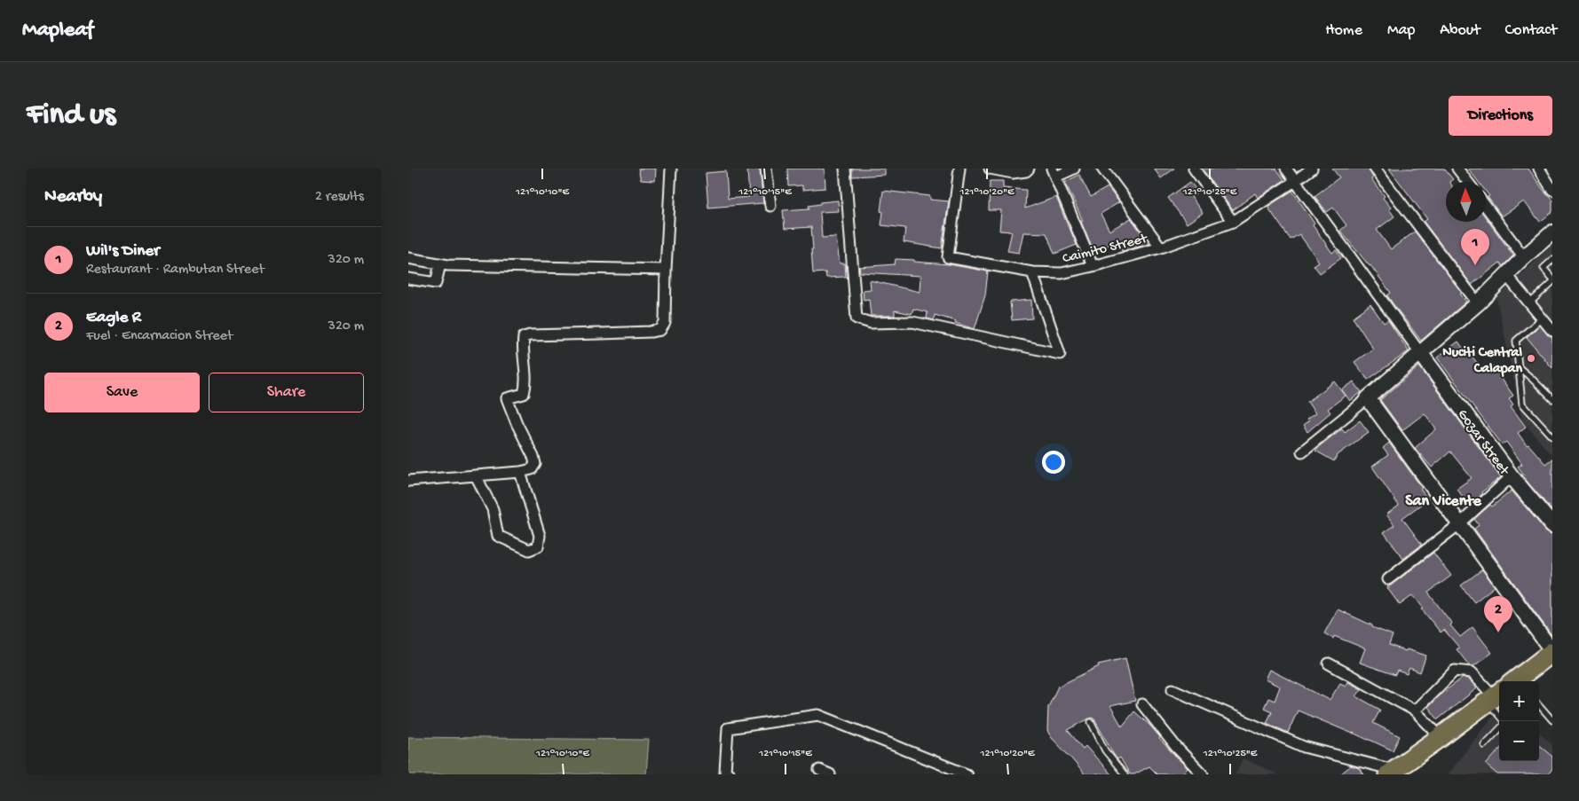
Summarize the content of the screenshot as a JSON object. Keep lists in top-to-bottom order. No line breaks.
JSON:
{"streets":{"street":["Caimito Street","Gozar Street"]},"districts":["San Vicente"],"places":["Nuciti Central Calapan"],"north":"top","page":{"header":"Mapleaf","nav":["Home","Map","About","Contact"],"buttons":["Directions",["Save","Share"]],"title":"Find us","heading":["Nearby","2 results"],"list":[{"mark":"1","name":"Wil's Diner","note":"Restaurant · Rambutan Street","value":"320 m"},{"mark":"2","name":"Eagle R","note":"Fuel · Encarnacion Street","value":"320 m"}],"pins":["1","2"],"map_buttons":["+","−"]},"coordinates":["121°10'10\"E","121°10'15\"E","121°10'20\"E","121°10'25\"E"]}
